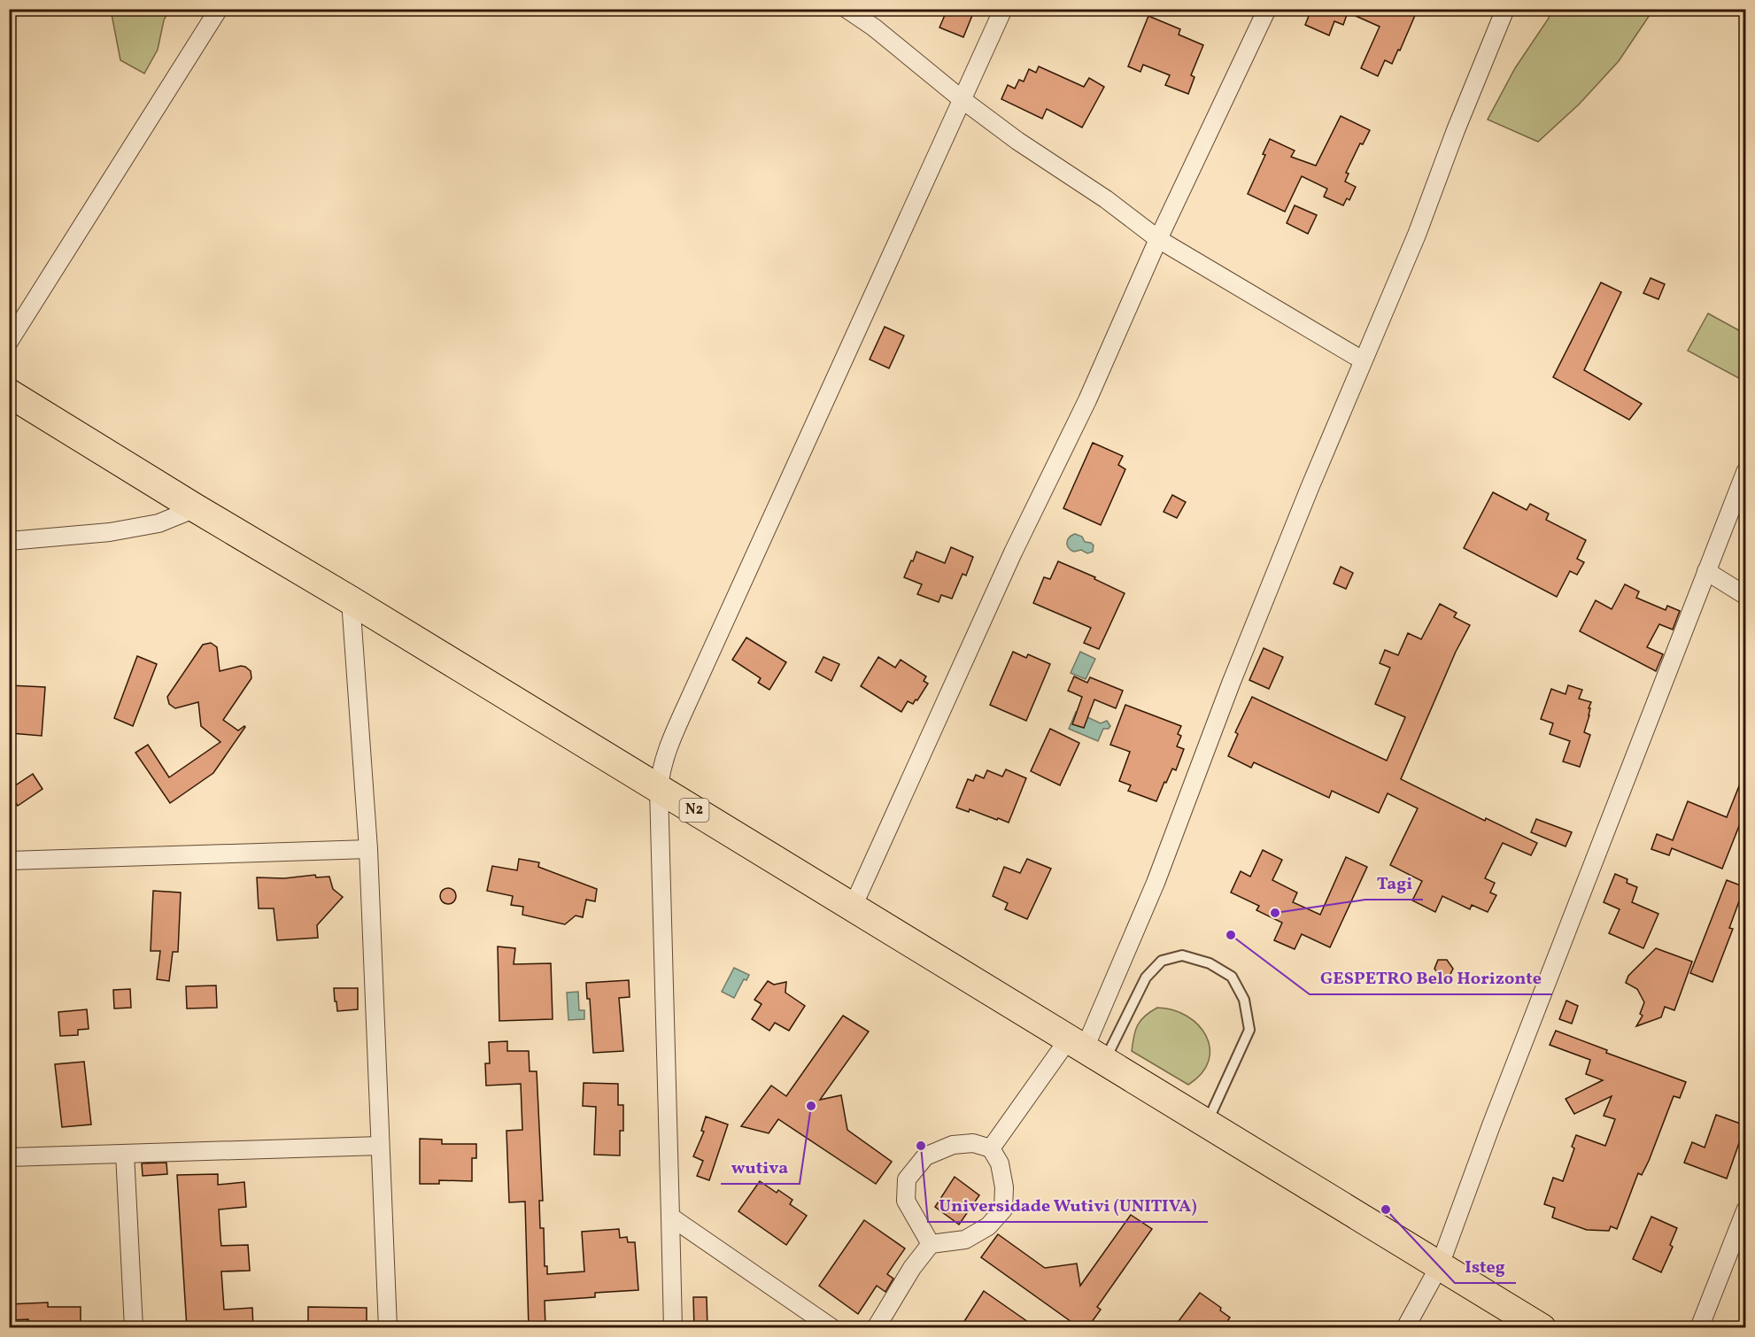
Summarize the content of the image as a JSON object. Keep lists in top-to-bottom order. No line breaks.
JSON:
{"streets":{"main road":["N2"]},"places":["Tagi","GESPETRO Belo Horizonte","wutiva","Universidade Wutivi (UNITIVA)","Isteg"]}
